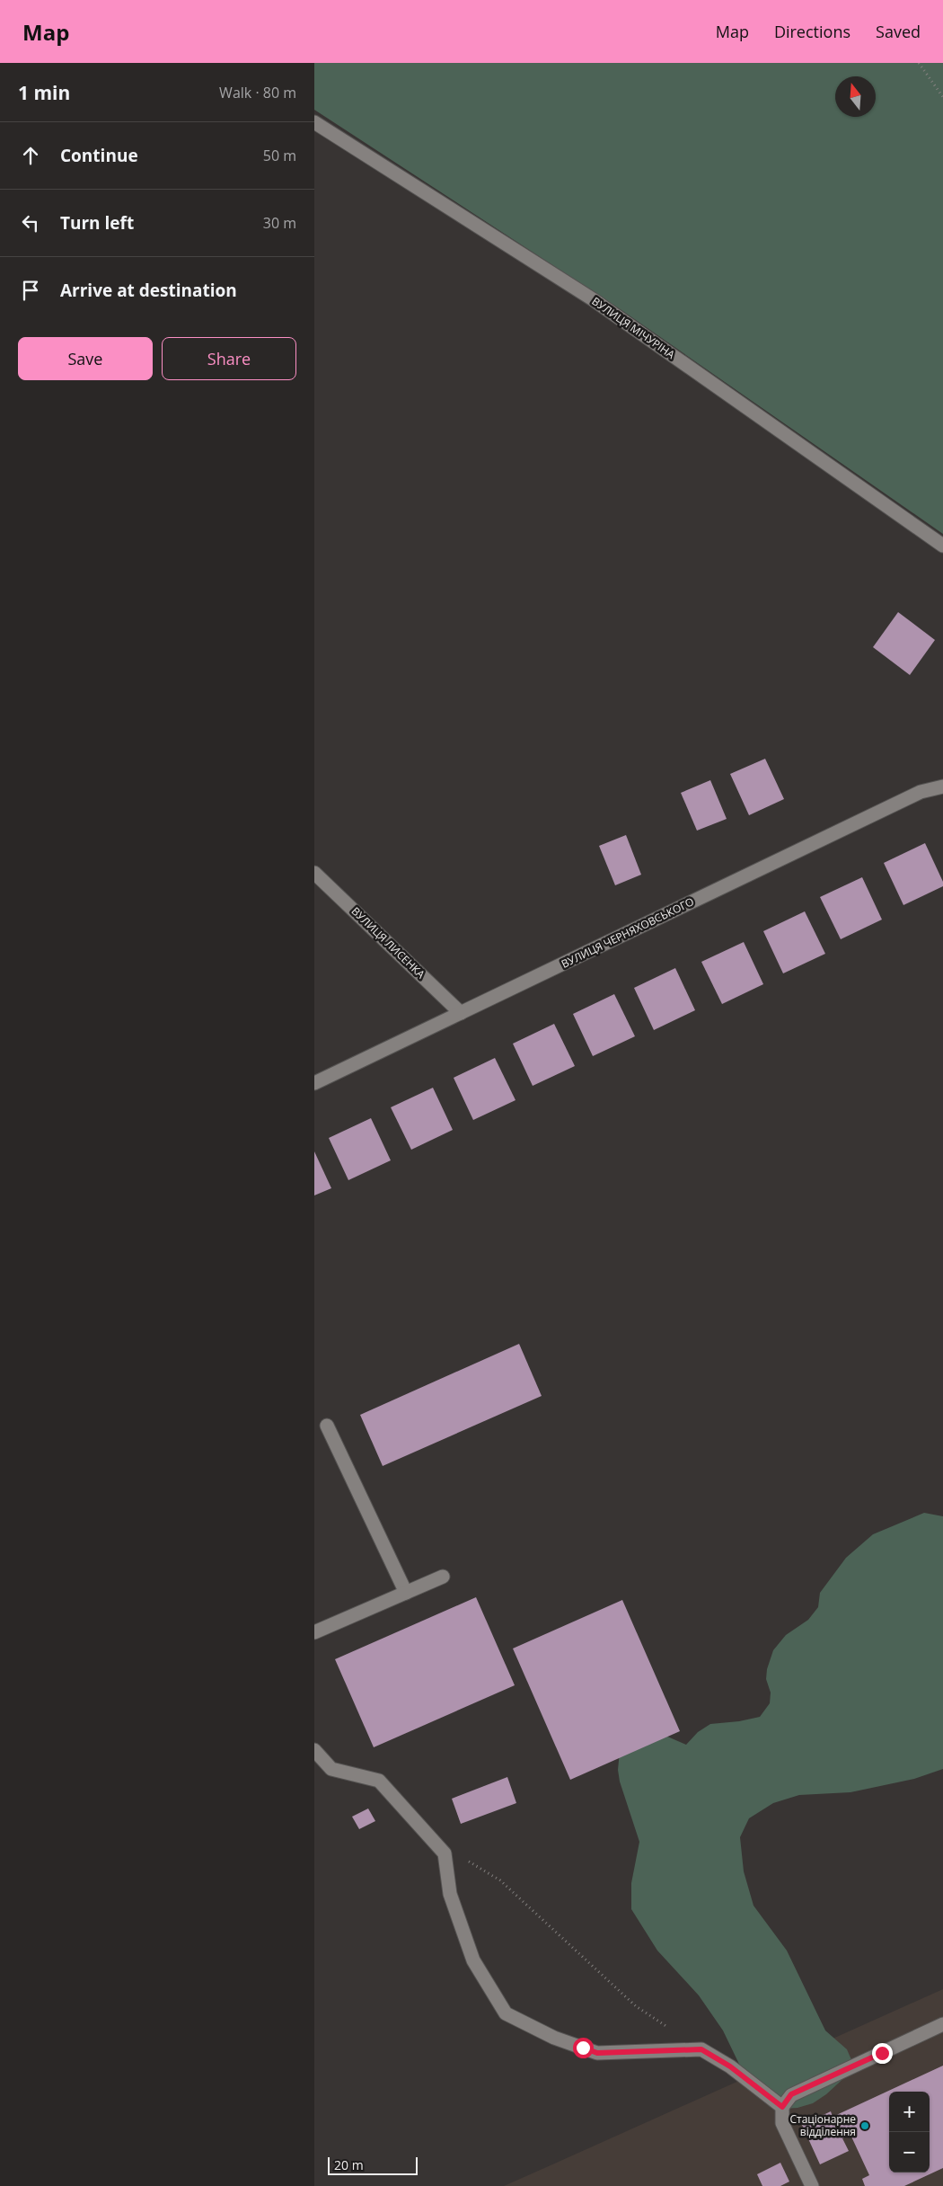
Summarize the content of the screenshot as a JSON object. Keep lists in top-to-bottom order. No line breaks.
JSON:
{"streets":{"street":["ВУЛИЦЯ МІЧУРІНА","ВУЛИЦЯ ЧЕРНЯХОВСЬКОГО","ВУЛИЦЯ ЛИСЕНКА"]},"crossings":[["ВУЛИЦЯ ЧЕРНЯХОВСЬКОГО","ВУЛИЦЯ ЛИСЕНКА"]],"places":["Стаціонарне відділення"],"scale_bar":"20 m","north":"top","page":{"header":"Map","nav":["Map","Directions","Saved"],"heading":["1 min","Walk · 80 m"],"list":[["Continue","50 m"],["Turn left","30 m"],"Arrive at destination"],"buttons":["Save","Share"],"map_buttons":["+","−"],"scale":"20 m"}}
